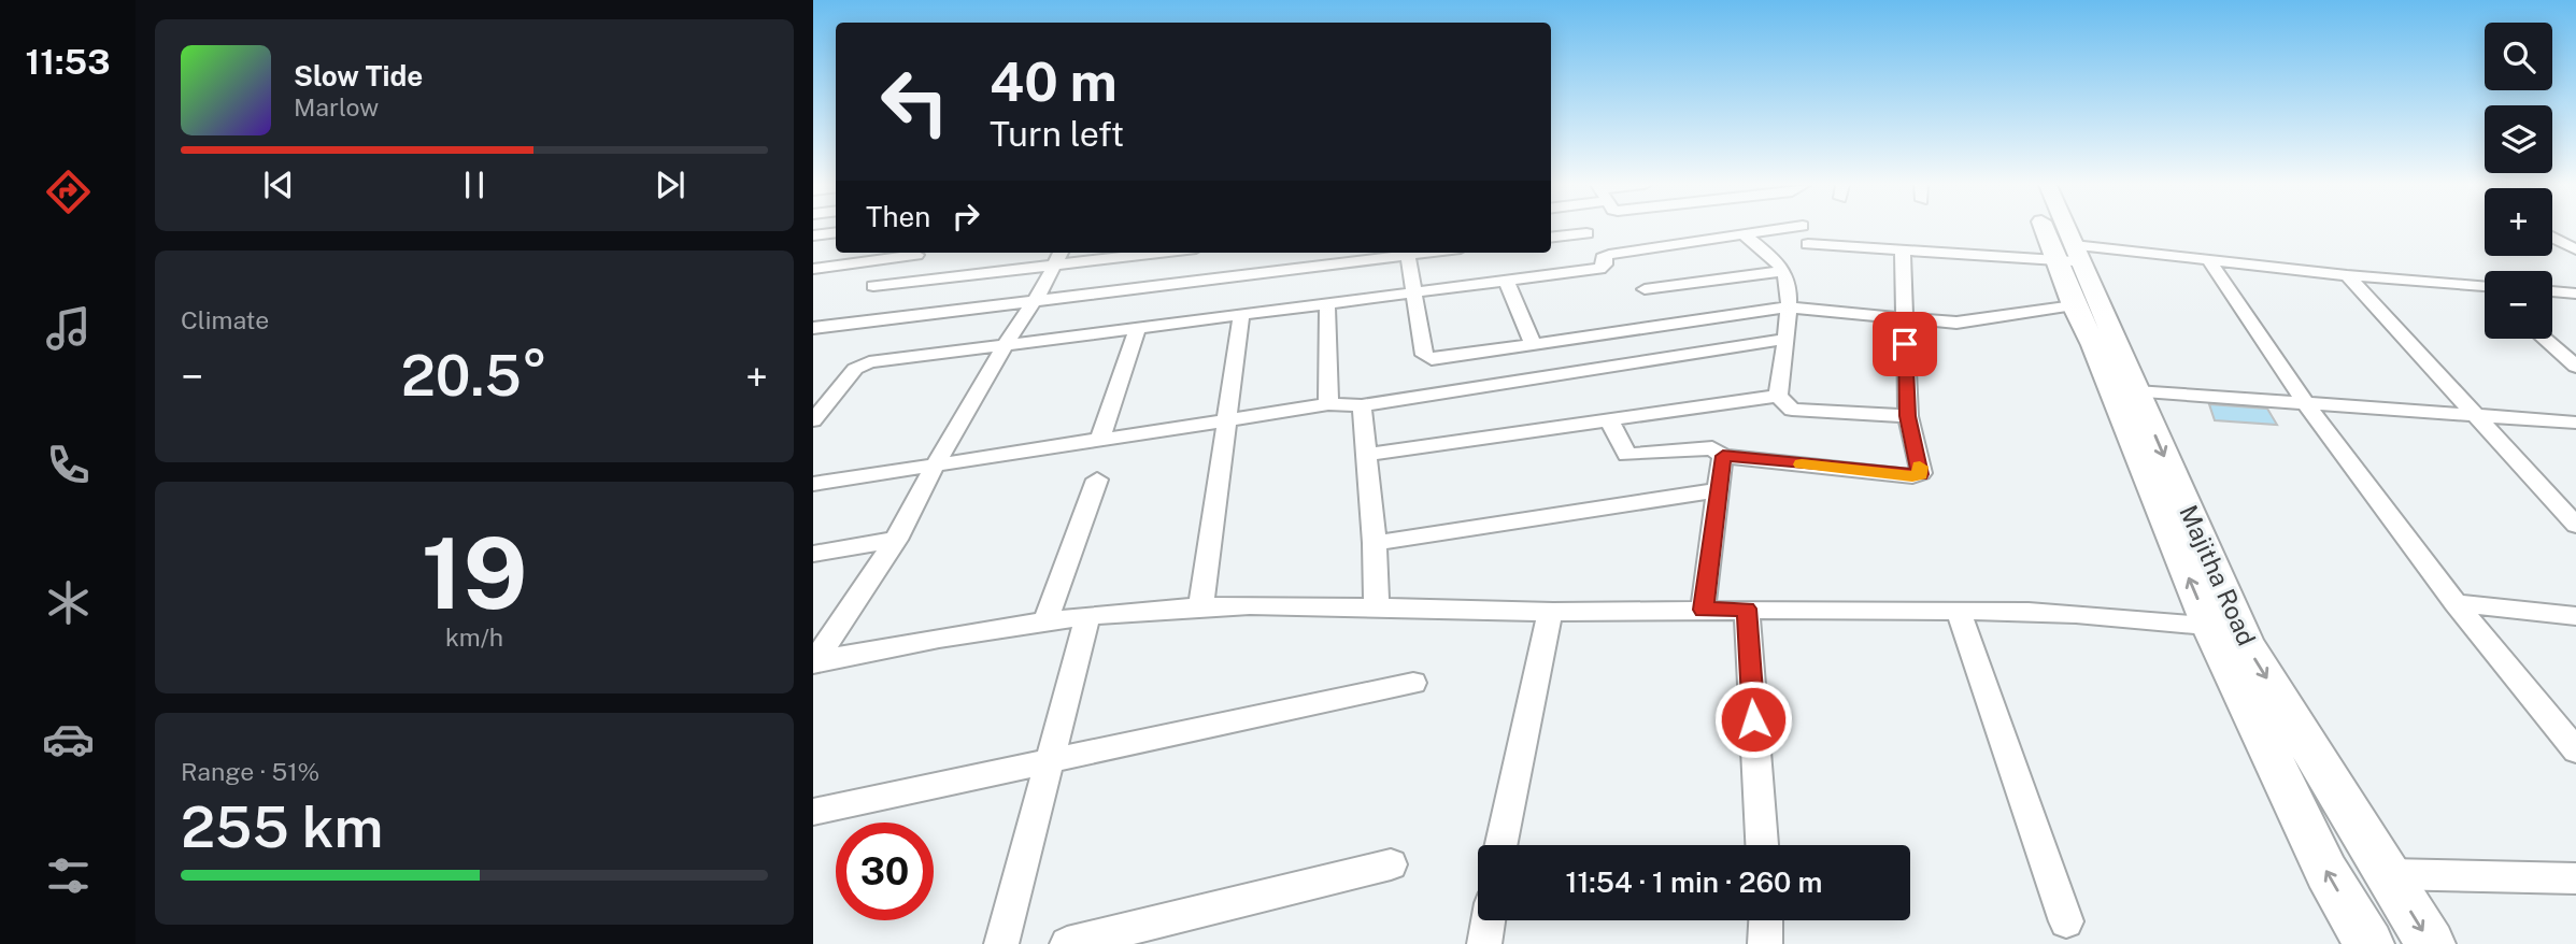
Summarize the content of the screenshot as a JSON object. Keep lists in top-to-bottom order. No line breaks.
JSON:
{"streets":{"main road":["Majitha Road"]},"page":{"tabs":"11:53","map_buttons":["+","−"],"turn":["40 m","Turn left"],"song":["Slow Tide","Marlow"],"then":"Then","tile":["Climate",["19","km/h"],["Range · 51%","255 km"]],"heat":["−","20.5°","+"],"limit":"30","trip":"11:54 · 1 min · 260 m"}}
